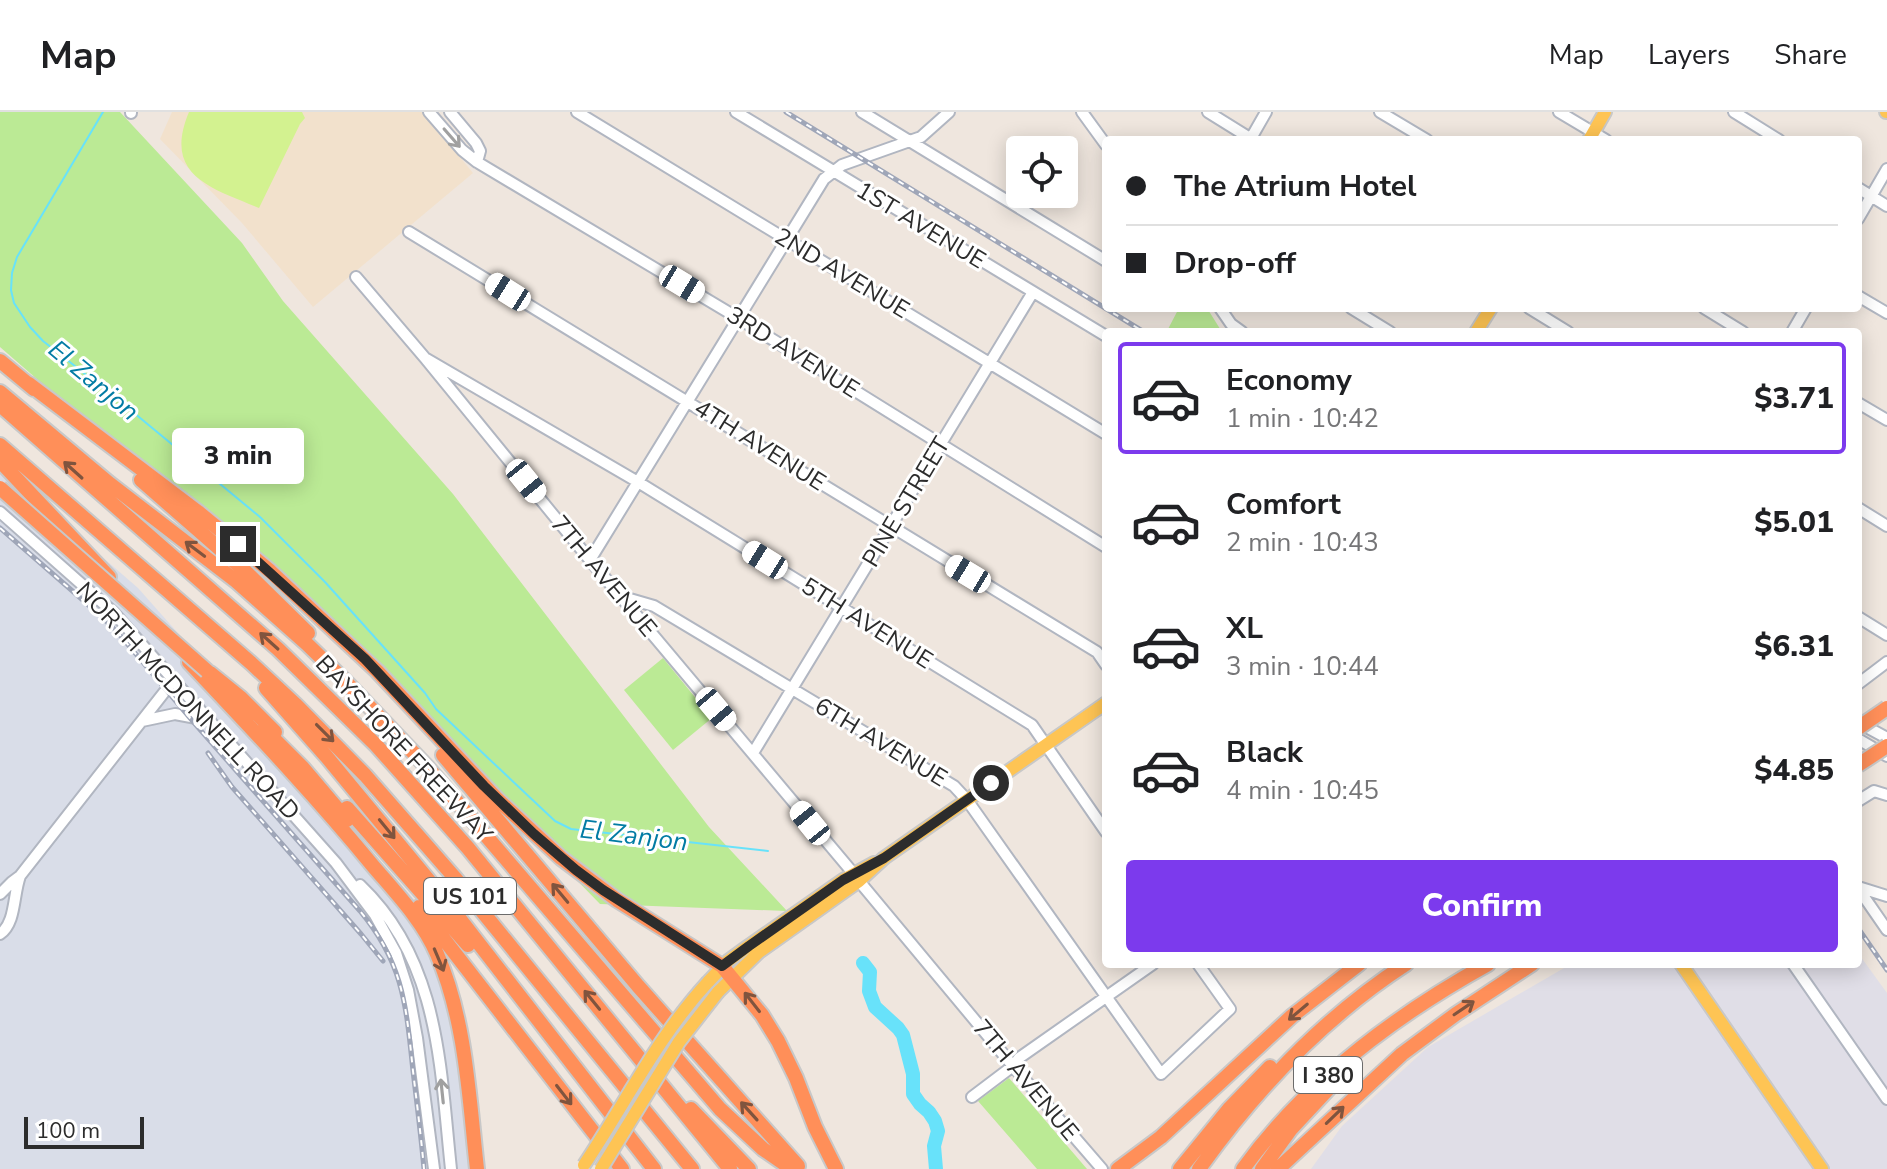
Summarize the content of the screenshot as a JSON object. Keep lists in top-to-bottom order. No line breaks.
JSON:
{"streets":{"highway":["BAYSHORE FREEWAY","US 101","I 380"],"street":["1ST AVENUE","2ND AVENUE","3RD AVENUE","4TH AVENUE","PINE STREET","7TH AVENUE","5TH AVENUE","NORTH MCDONNELL ROAD","6TH AVENUE"]},"crossings":[["1ST AVENUE","PINE STREET"],["2ND AVENUE","PINE STREET"],["3RD AVENUE","PINE STREET"],["4TH AVENUE","PINE STREET"],["PINE STREET","7TH AVENUE"],["PINE STREET","5TH AVENUE"],["PINE STREET","6TH AVENUE"],["7TH AVENUE","5TH AVENUE"],["7TH AVENUE","6TH AVENUE"]],"water":["El Zanjon"],"scale_bar":"100 m","page":{"header":"Map","nav":["Map","Layers","Share"],"banner":["The Atrium Hotel","Drop-off"],"list":[{"name":"Economy","note":"1 min · 10:42","value":"$3.71"},{"name":"Comfort","note":"2 min · 10:43","value":"$5.01"},{"name":"XL","note":"3 min · 10:44","value":"$6.31"},{"name":"Black","note":"4 min · 10:45","value":"$4.85"}],"bubble":"3 min","buttons":"Confirm","scale":"100 m"}}
